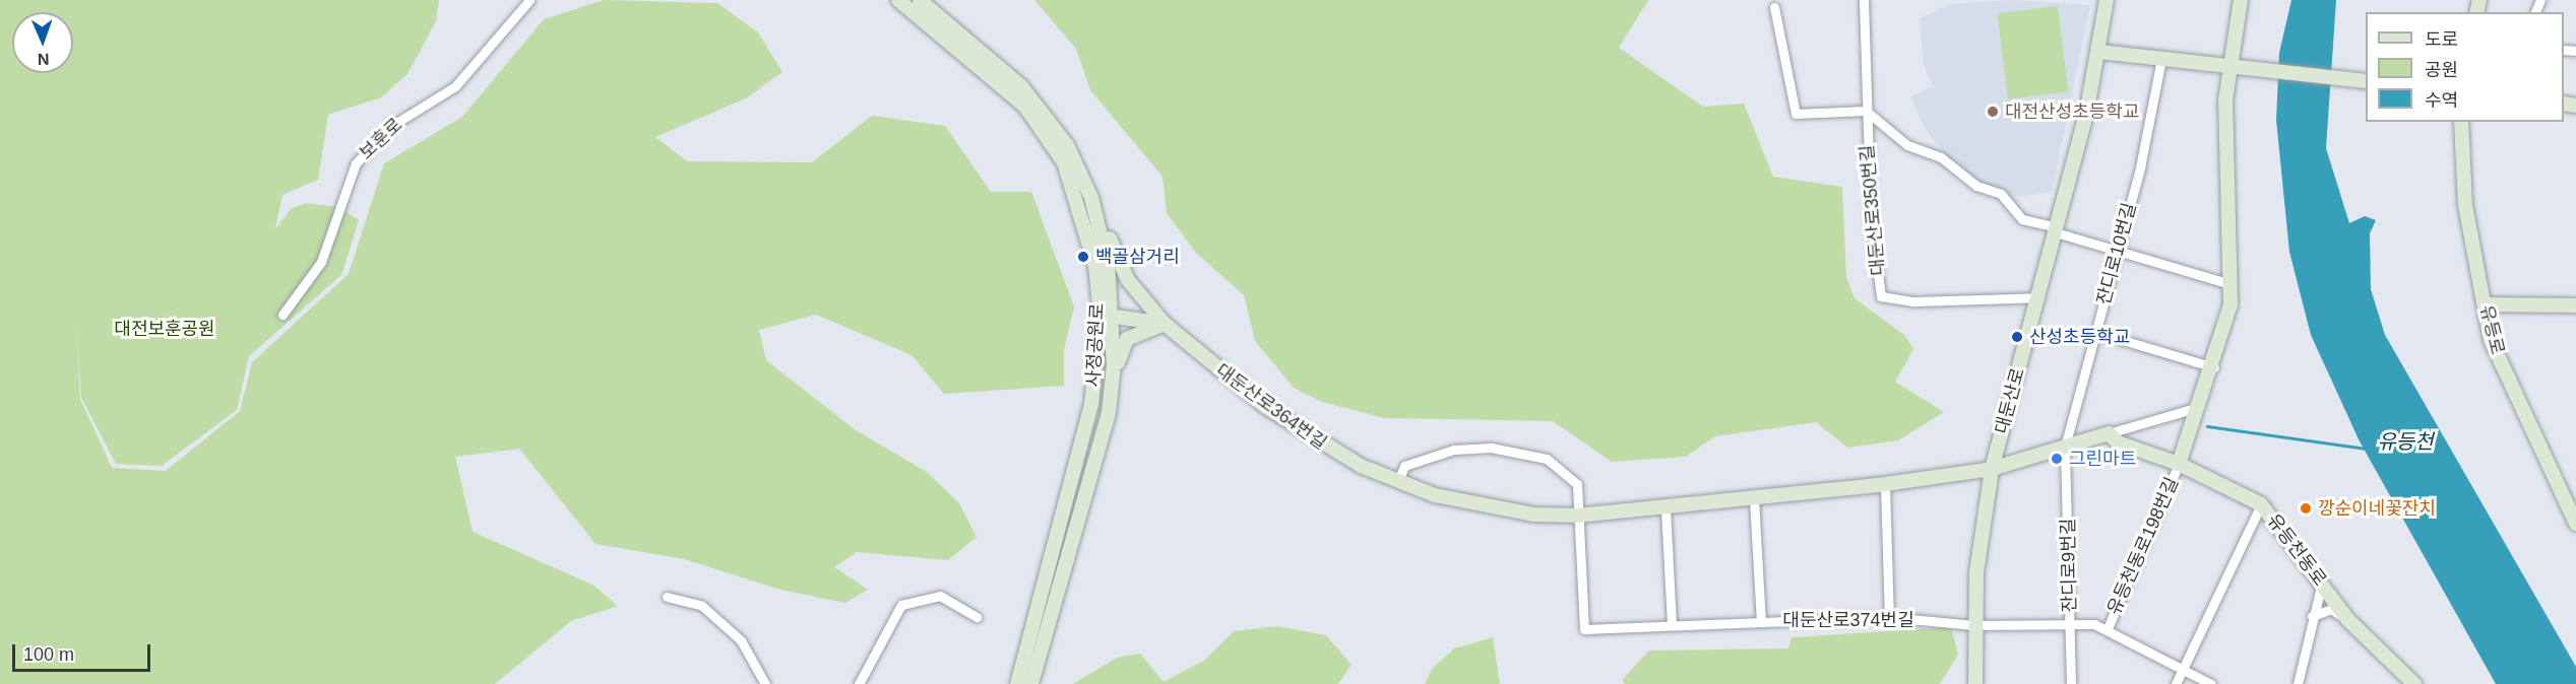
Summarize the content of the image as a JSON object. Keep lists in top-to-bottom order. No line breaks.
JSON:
{"streets":{"main road":["유등로","사정공원로","대둔산로","대둔산로364번길","유등천동로"],"street":["보훈로","대둔산로350번길","잔디로10번길","유등천동로198번길","잔디로9번길","대둔산로374번길"]},"crossings":[["대둔산로350번길","대둔산로"],["잔디로10번길","대둔산로364번길"],["잔디로10번길","잔디로9번길"],["사정공원로","대둔산로364번길"],["대둔산로","대둔산로364번길"],["대둔산로","대둔산로374번길"],["대둔산로364번길","유등천동로"],["대둔산로364번길","잔디로9번길"],["대둔산로364번길","대둔산로374번길"],["유등천동로198번길","유등천동로"],["유등천동로198번길","대둔산로374번길"],["잔디로9번길","대둔산로374번길"]],"water":["유등천"],"parks":["대전보훈공원"],"places":["대전산성초등학교","백골삼거리","산성초등학교","그린마트","깡순이네꽃잔치"],"legend":["도로","공원","수역"],"scale_bar":"100 m","north":"bottom"}
